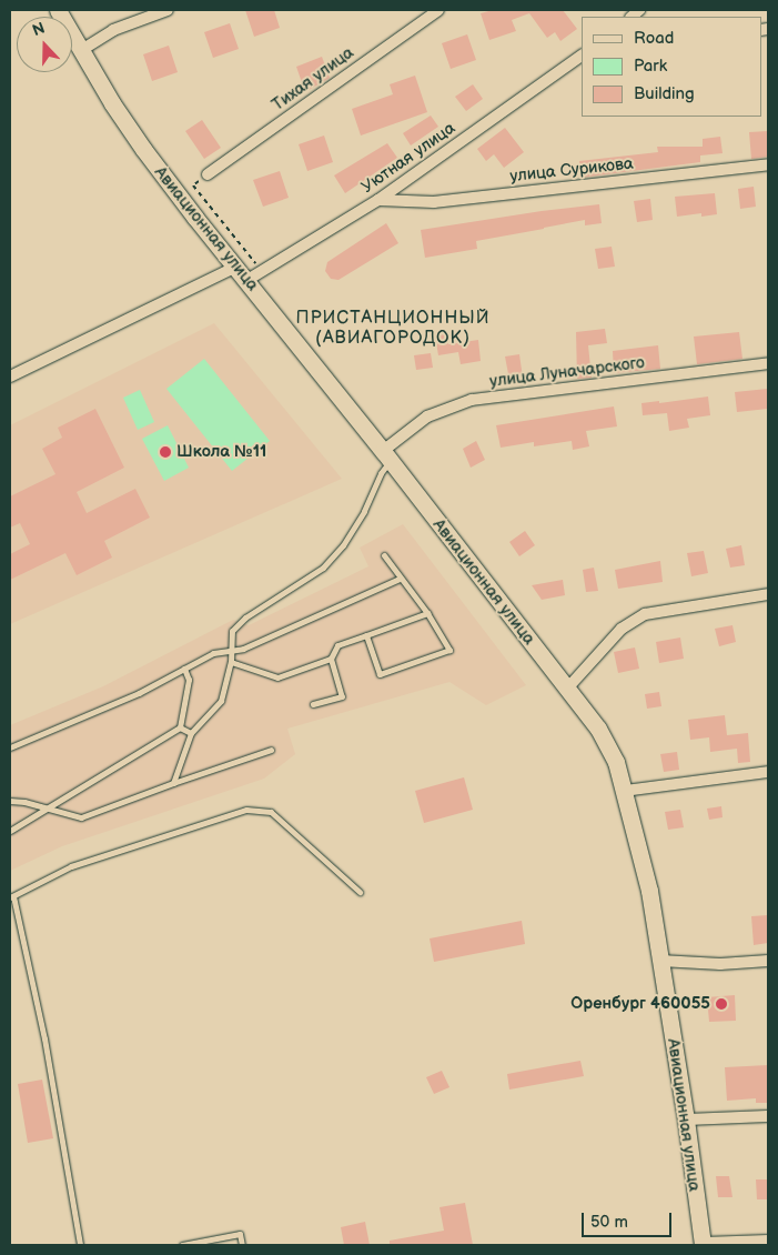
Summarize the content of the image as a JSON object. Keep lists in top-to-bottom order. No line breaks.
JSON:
{"streets":{"street":["Тихая улица","Уютная улица","улица Сурикова","Авиационная улица","улица Луначарского"]},"crossings":[["Уютная улица","улица Сурикова"],["Уютная улица","Авиационная улица"],["Авиационная улица","улица Луначарского"]],"districts":["ПРИСТАНЦИОННЫЙ (АВИАГОРОДОК)"],"places":["Школа №11","Оренбург 460055"],"legend":["Road","Park","Building"],"scale_bar":"50 m","north":"top"}
